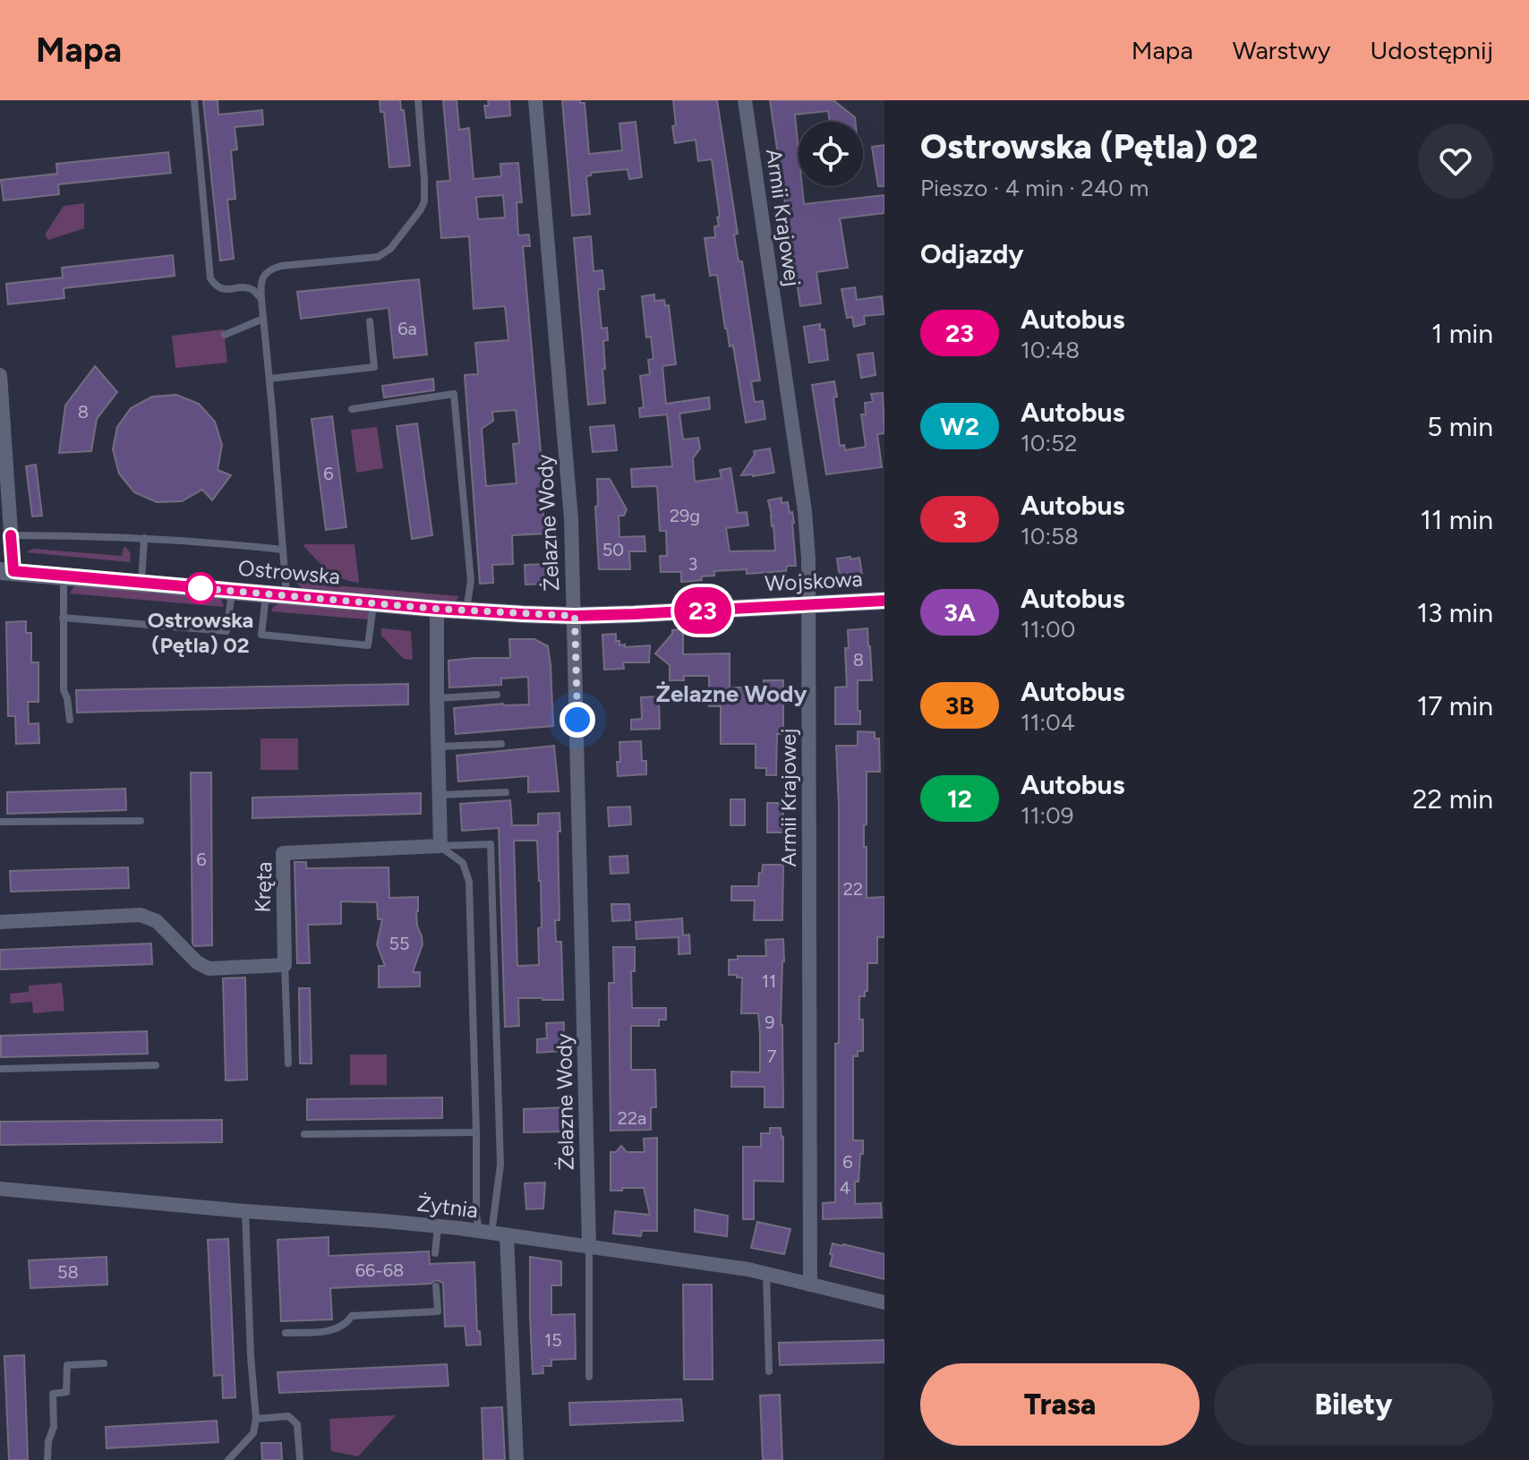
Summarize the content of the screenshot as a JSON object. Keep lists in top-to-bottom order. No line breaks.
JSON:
{"streets":{"street":["Armii Krajowej","Żelazne Wody","Ostrowska","Wojskowa","Kręta","Żytnia"]},"crossings":[["Armii Krajowej","Wojskowa"],["Armii Krajowej","Żytnia"],["Żelazne Wody","Ostrowska"],["Żelazne Wody","Wojskowa"],["Żelazne Wody","Żytnia"],["Ostrowska","Wojskowa"]],"districts":["Żelazne Wody"],"places":["Ostrowska (Pętla) 02"],"lines":["bus line 23"],"house_numbers":["6a","8","6","29g","50","3","8","6","22","55","11","9","7","22a","6","4","66-68","58","15"],"page":{"header":"Mapa","nav":["Mapa","Warstwy","Udostępnij"],"on_map":"23","heading":[["Ostrowska (Pętla) 02","Pieszo · 4 min · 240 m"],"Odjazdy"],"list":[{"mark":"23","name":"Autobus","note":"10:48","value":"1 min"},{"mark":"W2","name":"Autobus","note":"10:52","value":"5 min"},{"mark":"3","name":"Autobus","note":"10:58","value":"11 min"},{"mark":"3A","name":"Autobus","note":"11:00","value":"13 min"},{"mark":"3B","name":"Autobus","note":"11:04","value":"17 min"},{"mark":"12","name":"Autobus","note":"11:09","value":"22 min"}],"buttons":["Trasa","Bilety"]}}
